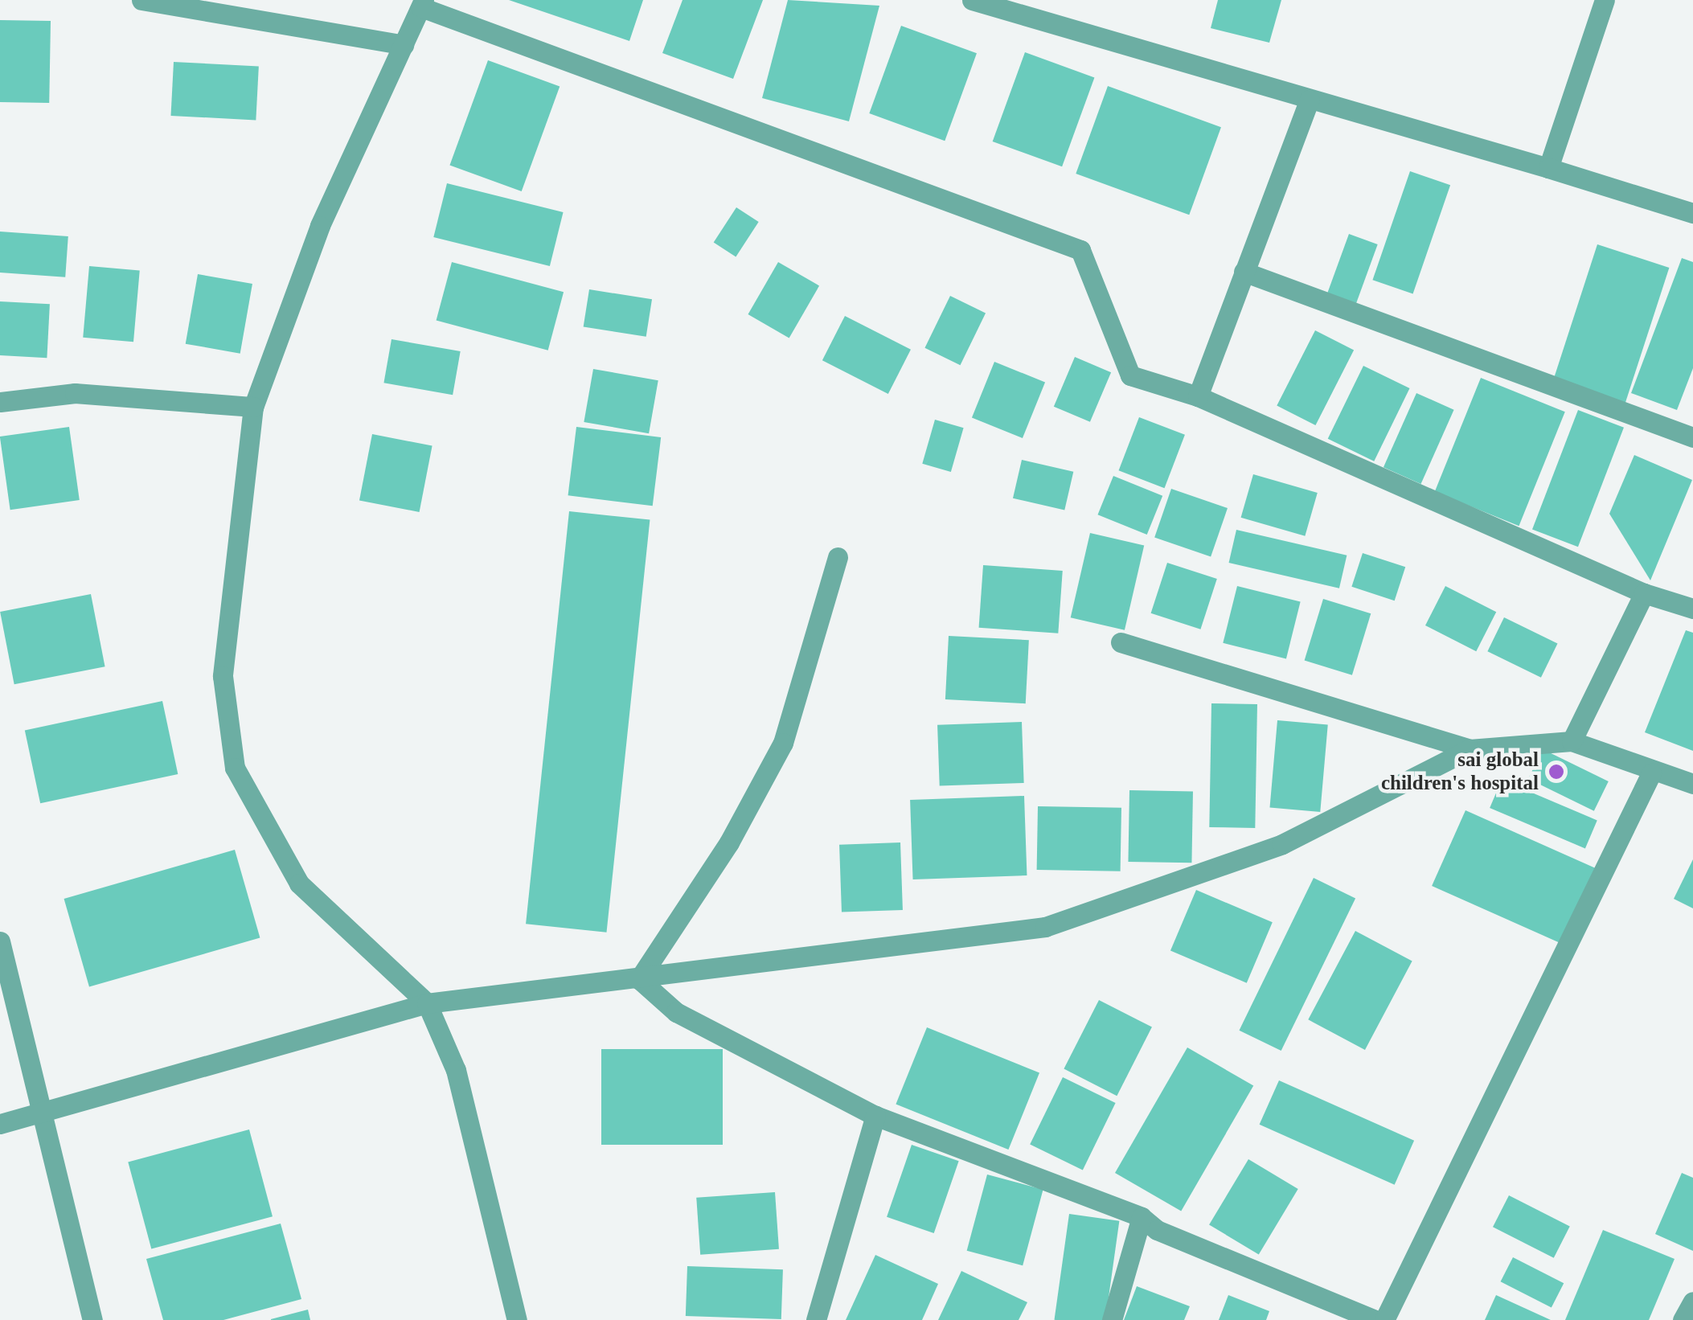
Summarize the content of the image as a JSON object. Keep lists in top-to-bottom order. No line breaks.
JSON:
{"places":["sai global children's hospital"]}
